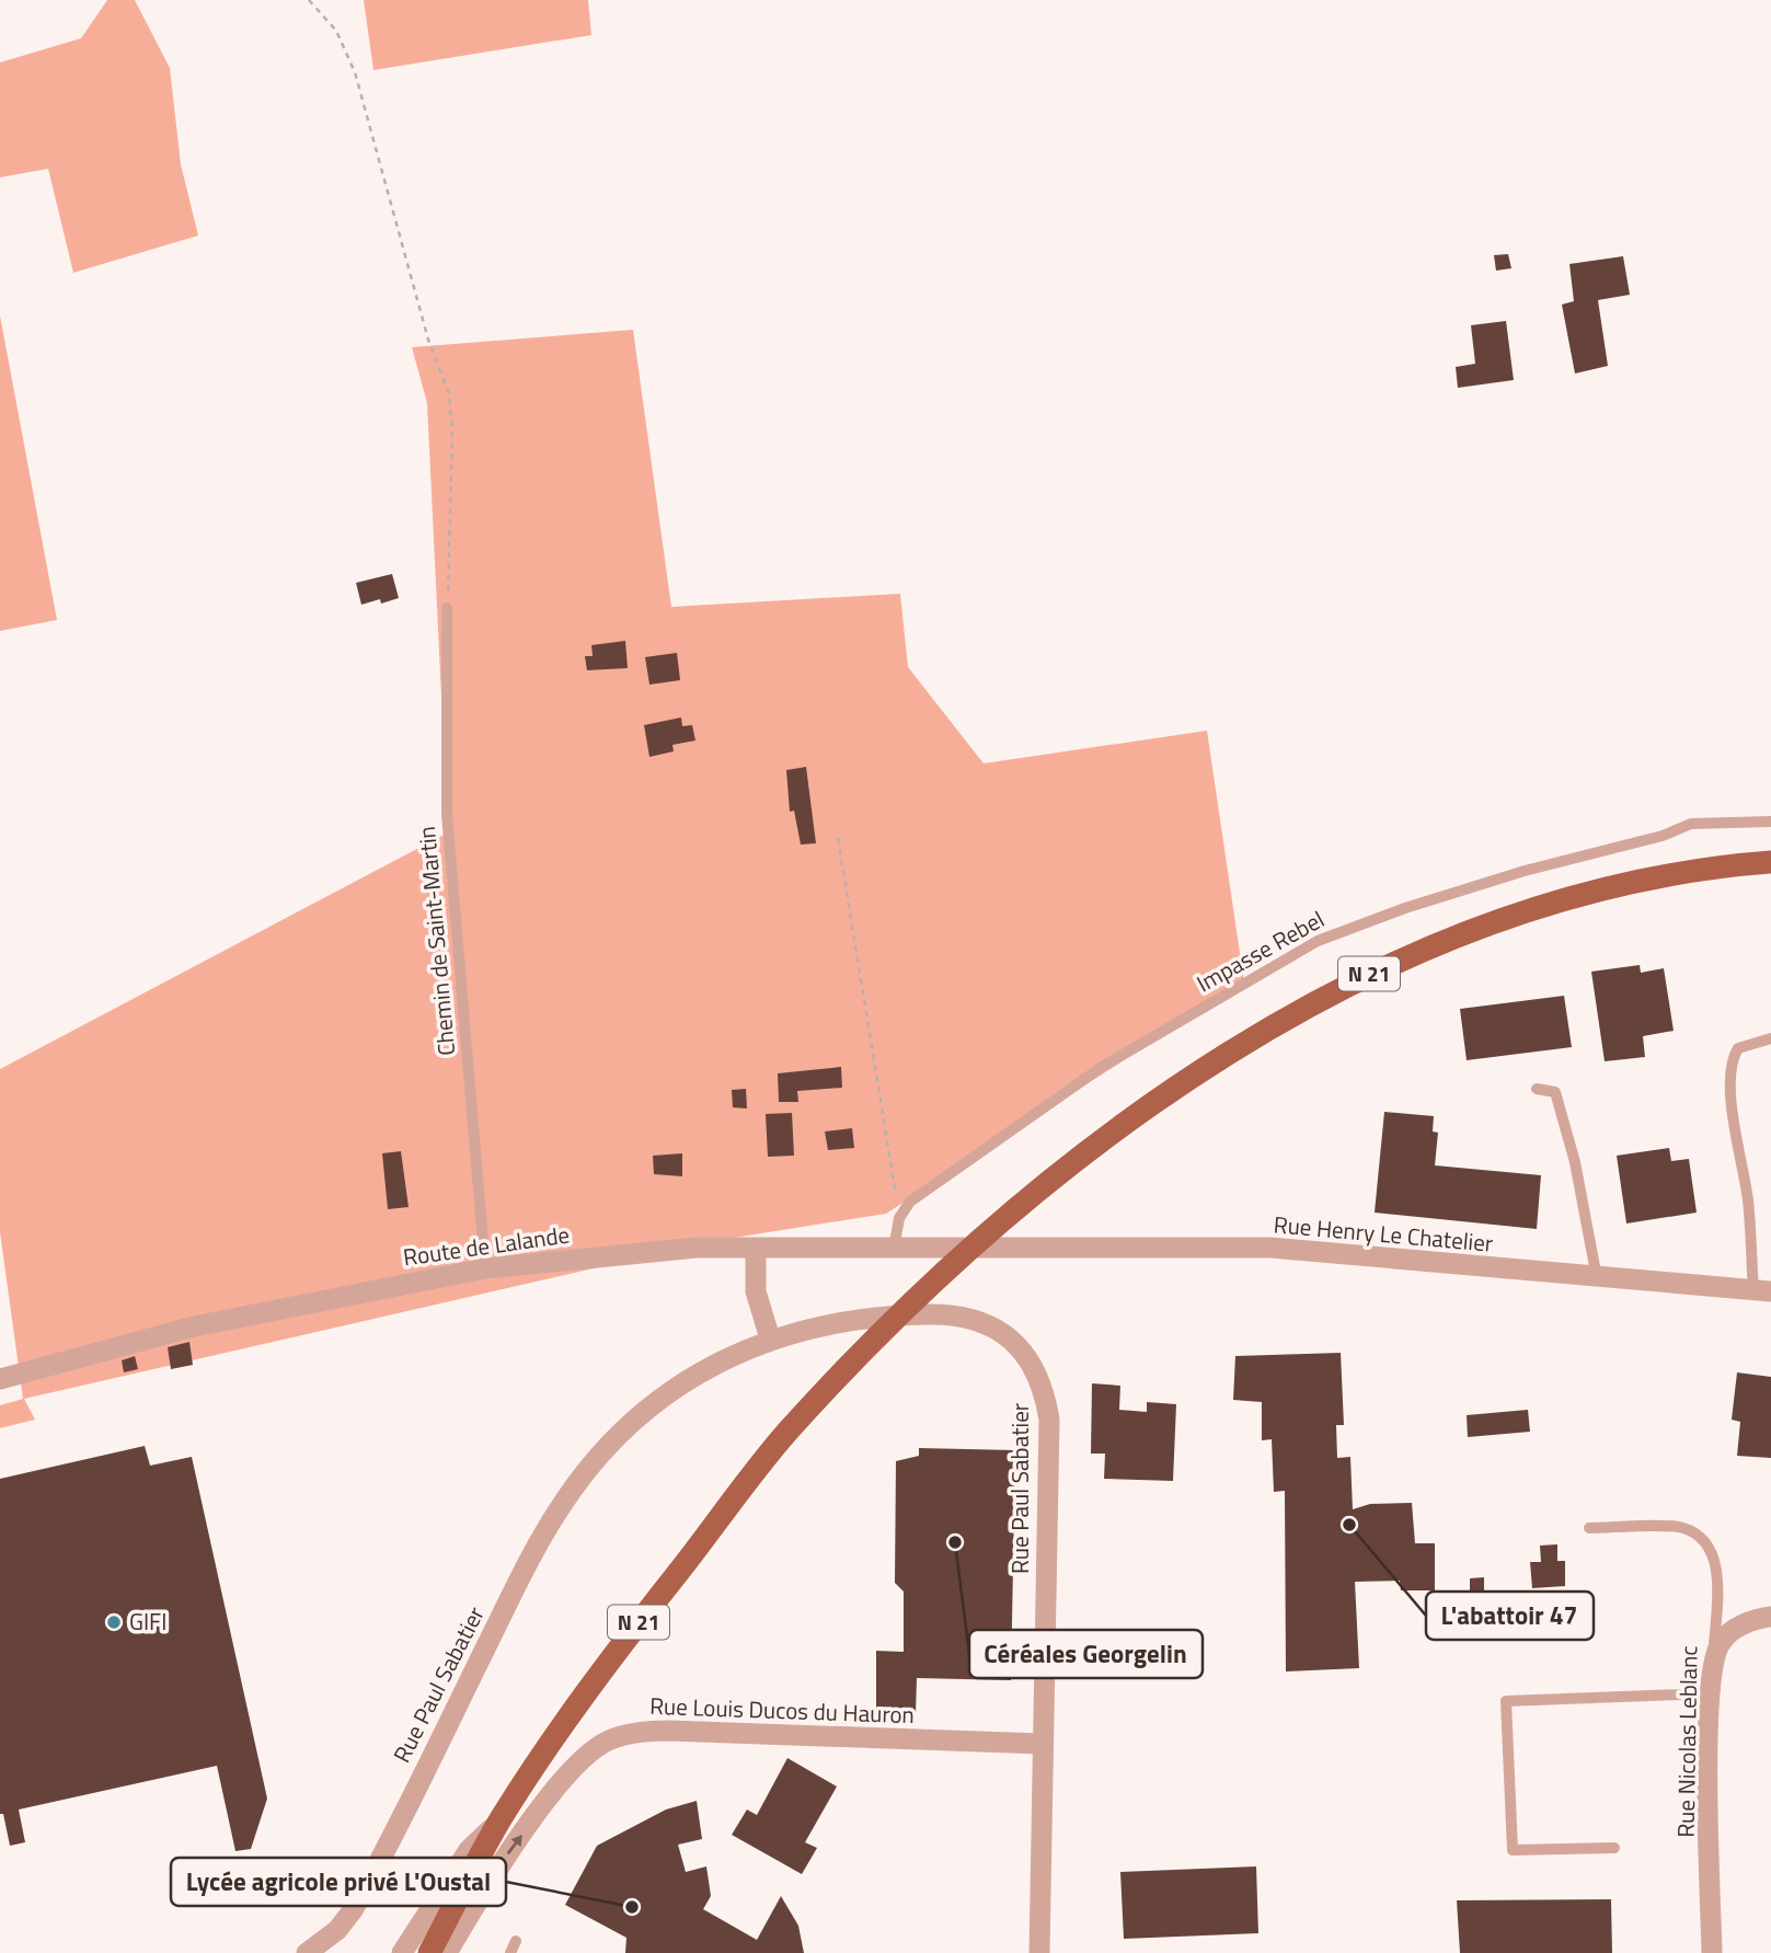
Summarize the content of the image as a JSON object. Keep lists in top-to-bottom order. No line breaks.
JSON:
{"streets":{"main road":["N 21"],"street":["Rue Henry Le Chatelier","Route de Lalande","Rue Paul Sabatier","Rue Louis Ducos du Hauron","Rue Nicolas Leblanc"],"lane":["Chemin de Saint-Martin","Impasse Rebel"]},"crossings":[["Chemin de Saint-Martin","Route de Lalande"],["Rue Henry Le Chatelier","Route de Lalande"],["Rue Paul Sabatier","Rue Louis Ducos du Hauron"]],"one_way":["Rue Louis Ducos du Hauron"],"places":["L'abattoir 47","Céréales Georgelin","GIFI","Lycée agricole privé L'Oustal"]}
